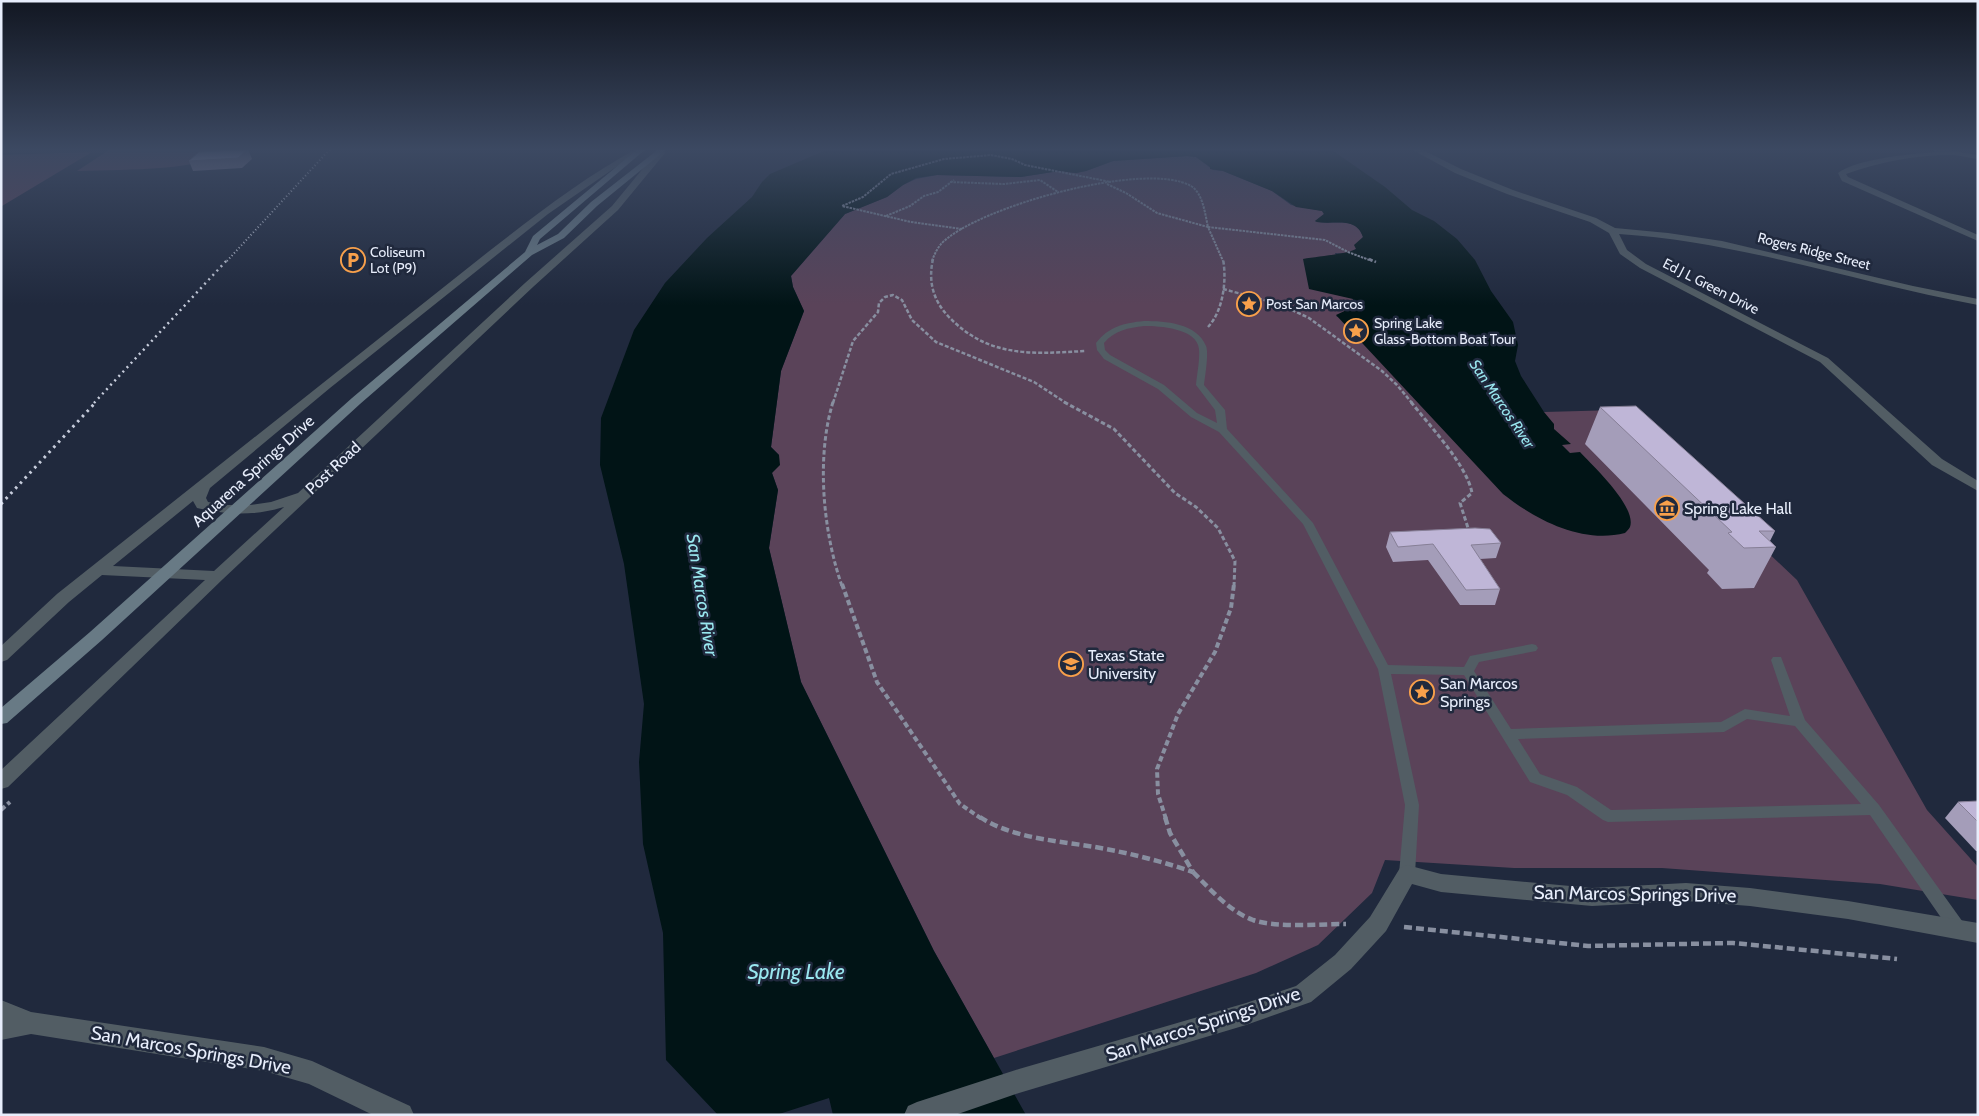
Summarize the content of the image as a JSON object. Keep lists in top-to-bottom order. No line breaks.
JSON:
{"streets":{"main road":["Aquarena Springs Drive"],"street":["Rogers Ridge Street","Ed J L Green Drive","Post Road","San Marcos Springs Drive"]},"crossings":[["Rogers Ridge Street","Ed J L Green Drive"]],"water":["San Marcos River","Spring Lake"],"places":{"parking":["Coliseum Lot (P9)"],"place":["Post San Marcos","Spring Lake Glass-Bottom Boat Tour","San Marcos Springs"],"museum":["Spring Lake Hall"],"school or university":["Texas State University"]}}
